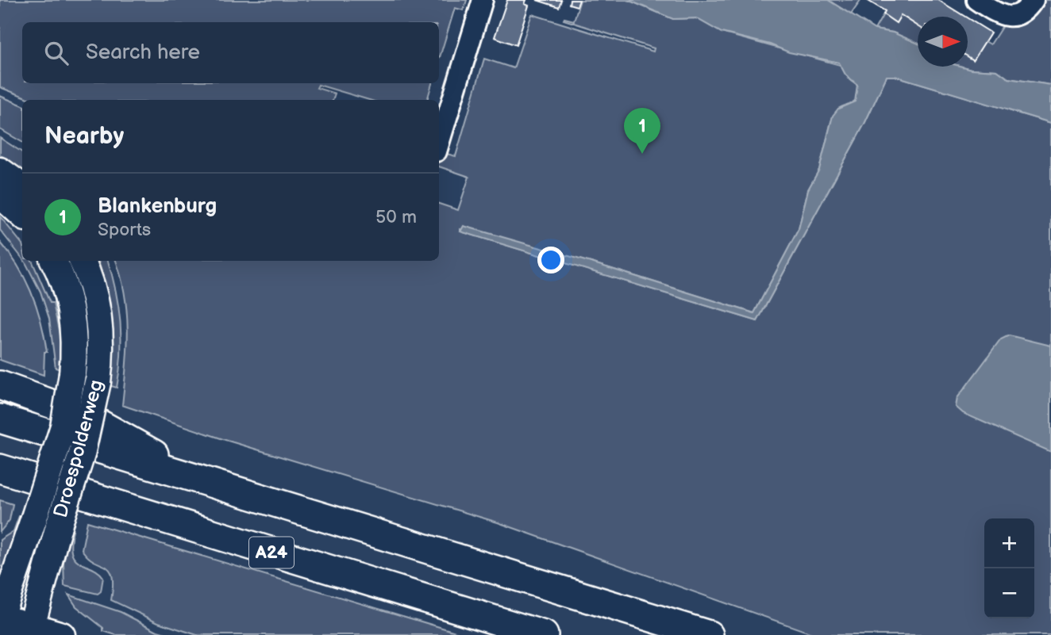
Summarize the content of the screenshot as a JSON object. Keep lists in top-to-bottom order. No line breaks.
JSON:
{"streets":{"highway":["A24"],"main road":["Droespolderweg"]},"north":"right","page":{"search":"Search here","heading":"Nearby","pins":"1","list":[{"mark":"1","name":"Blankenburg","note":"Sports","value":"50 m"}],"map_buttons":["+","−"]}}
